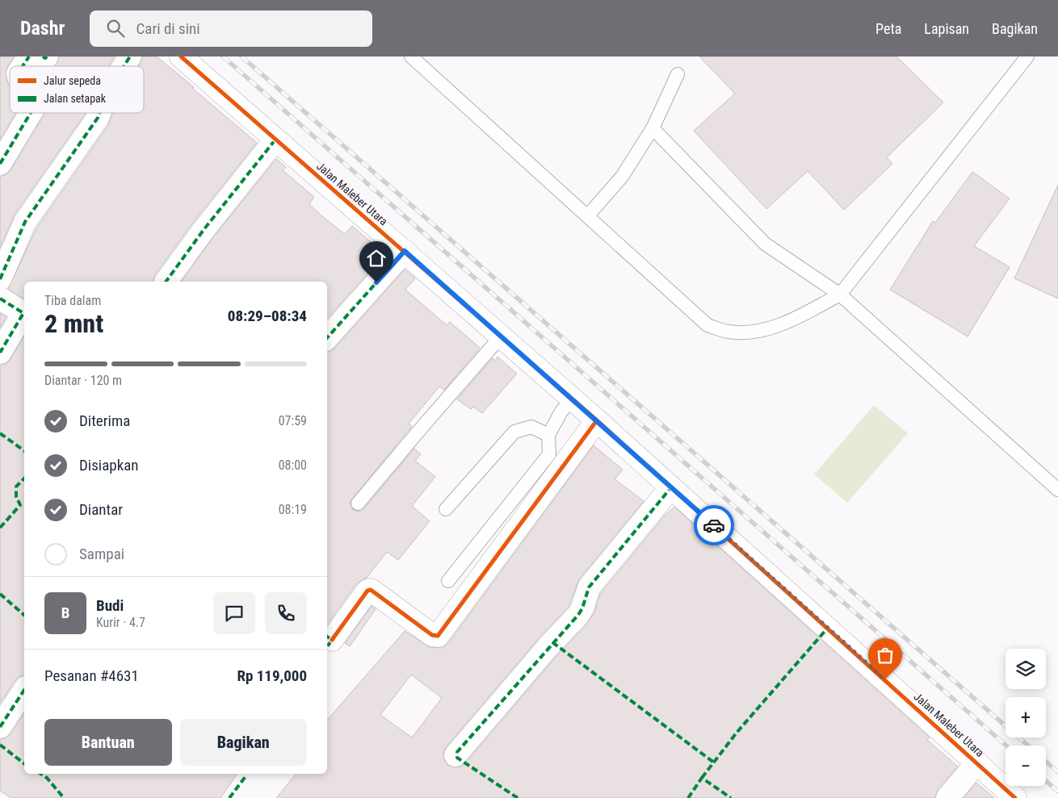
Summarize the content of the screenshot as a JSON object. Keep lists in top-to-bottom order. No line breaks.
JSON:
{"streets":{"street":["Jalan Maleber Utara"]},"legend":["Jalur sepeda","Jalan setapak"],"page":{"header":"Dashr","search":"Cari di sini","nav":["Peta","Lapisan","Bagikan"],"heading":["2 mnt","Tiba dalam","08:29–08:34"],"panel":["Budi","Kurir · 4.7","Pesanan #4631","Rp 119,000"],"bar":"Diantar · 120 m","list":[["Diterima","07:59"],["Disiapkan","08:00"],["Diantar","08:19"],"Sampai"],"round":"B","map_buttons":["+","−"],"buttons":["Bantuan","Bagikan"]}}
